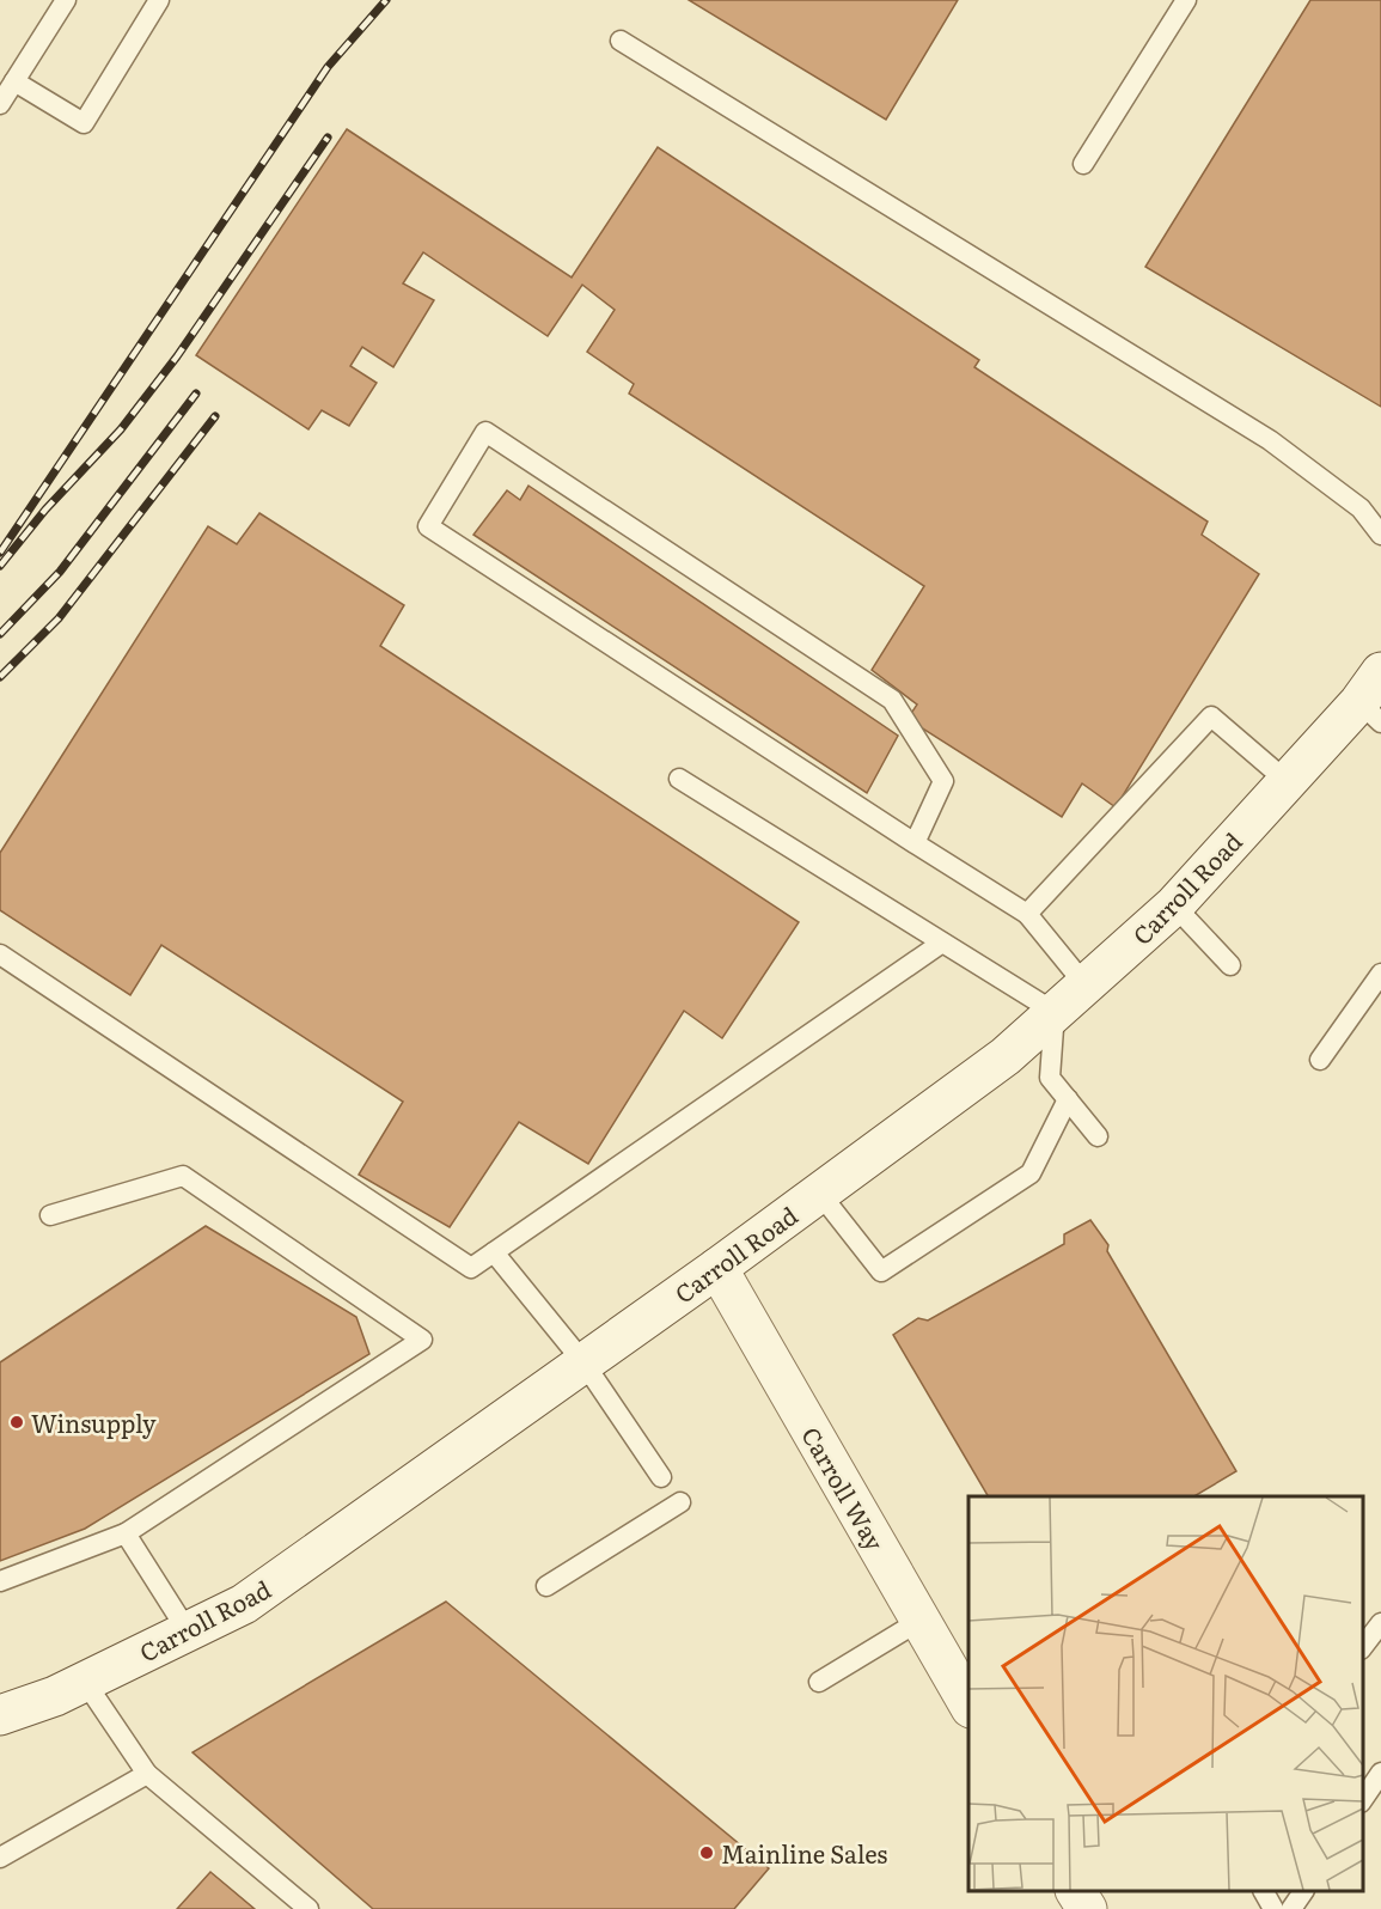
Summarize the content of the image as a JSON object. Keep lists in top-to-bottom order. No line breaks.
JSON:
{"streets":{"main road":["Carroll Road","Carroll Way"]},"crossings":[["Carroll Road","Carroll Way"]],"places":["Winsupply","Mainline Sales"]}
